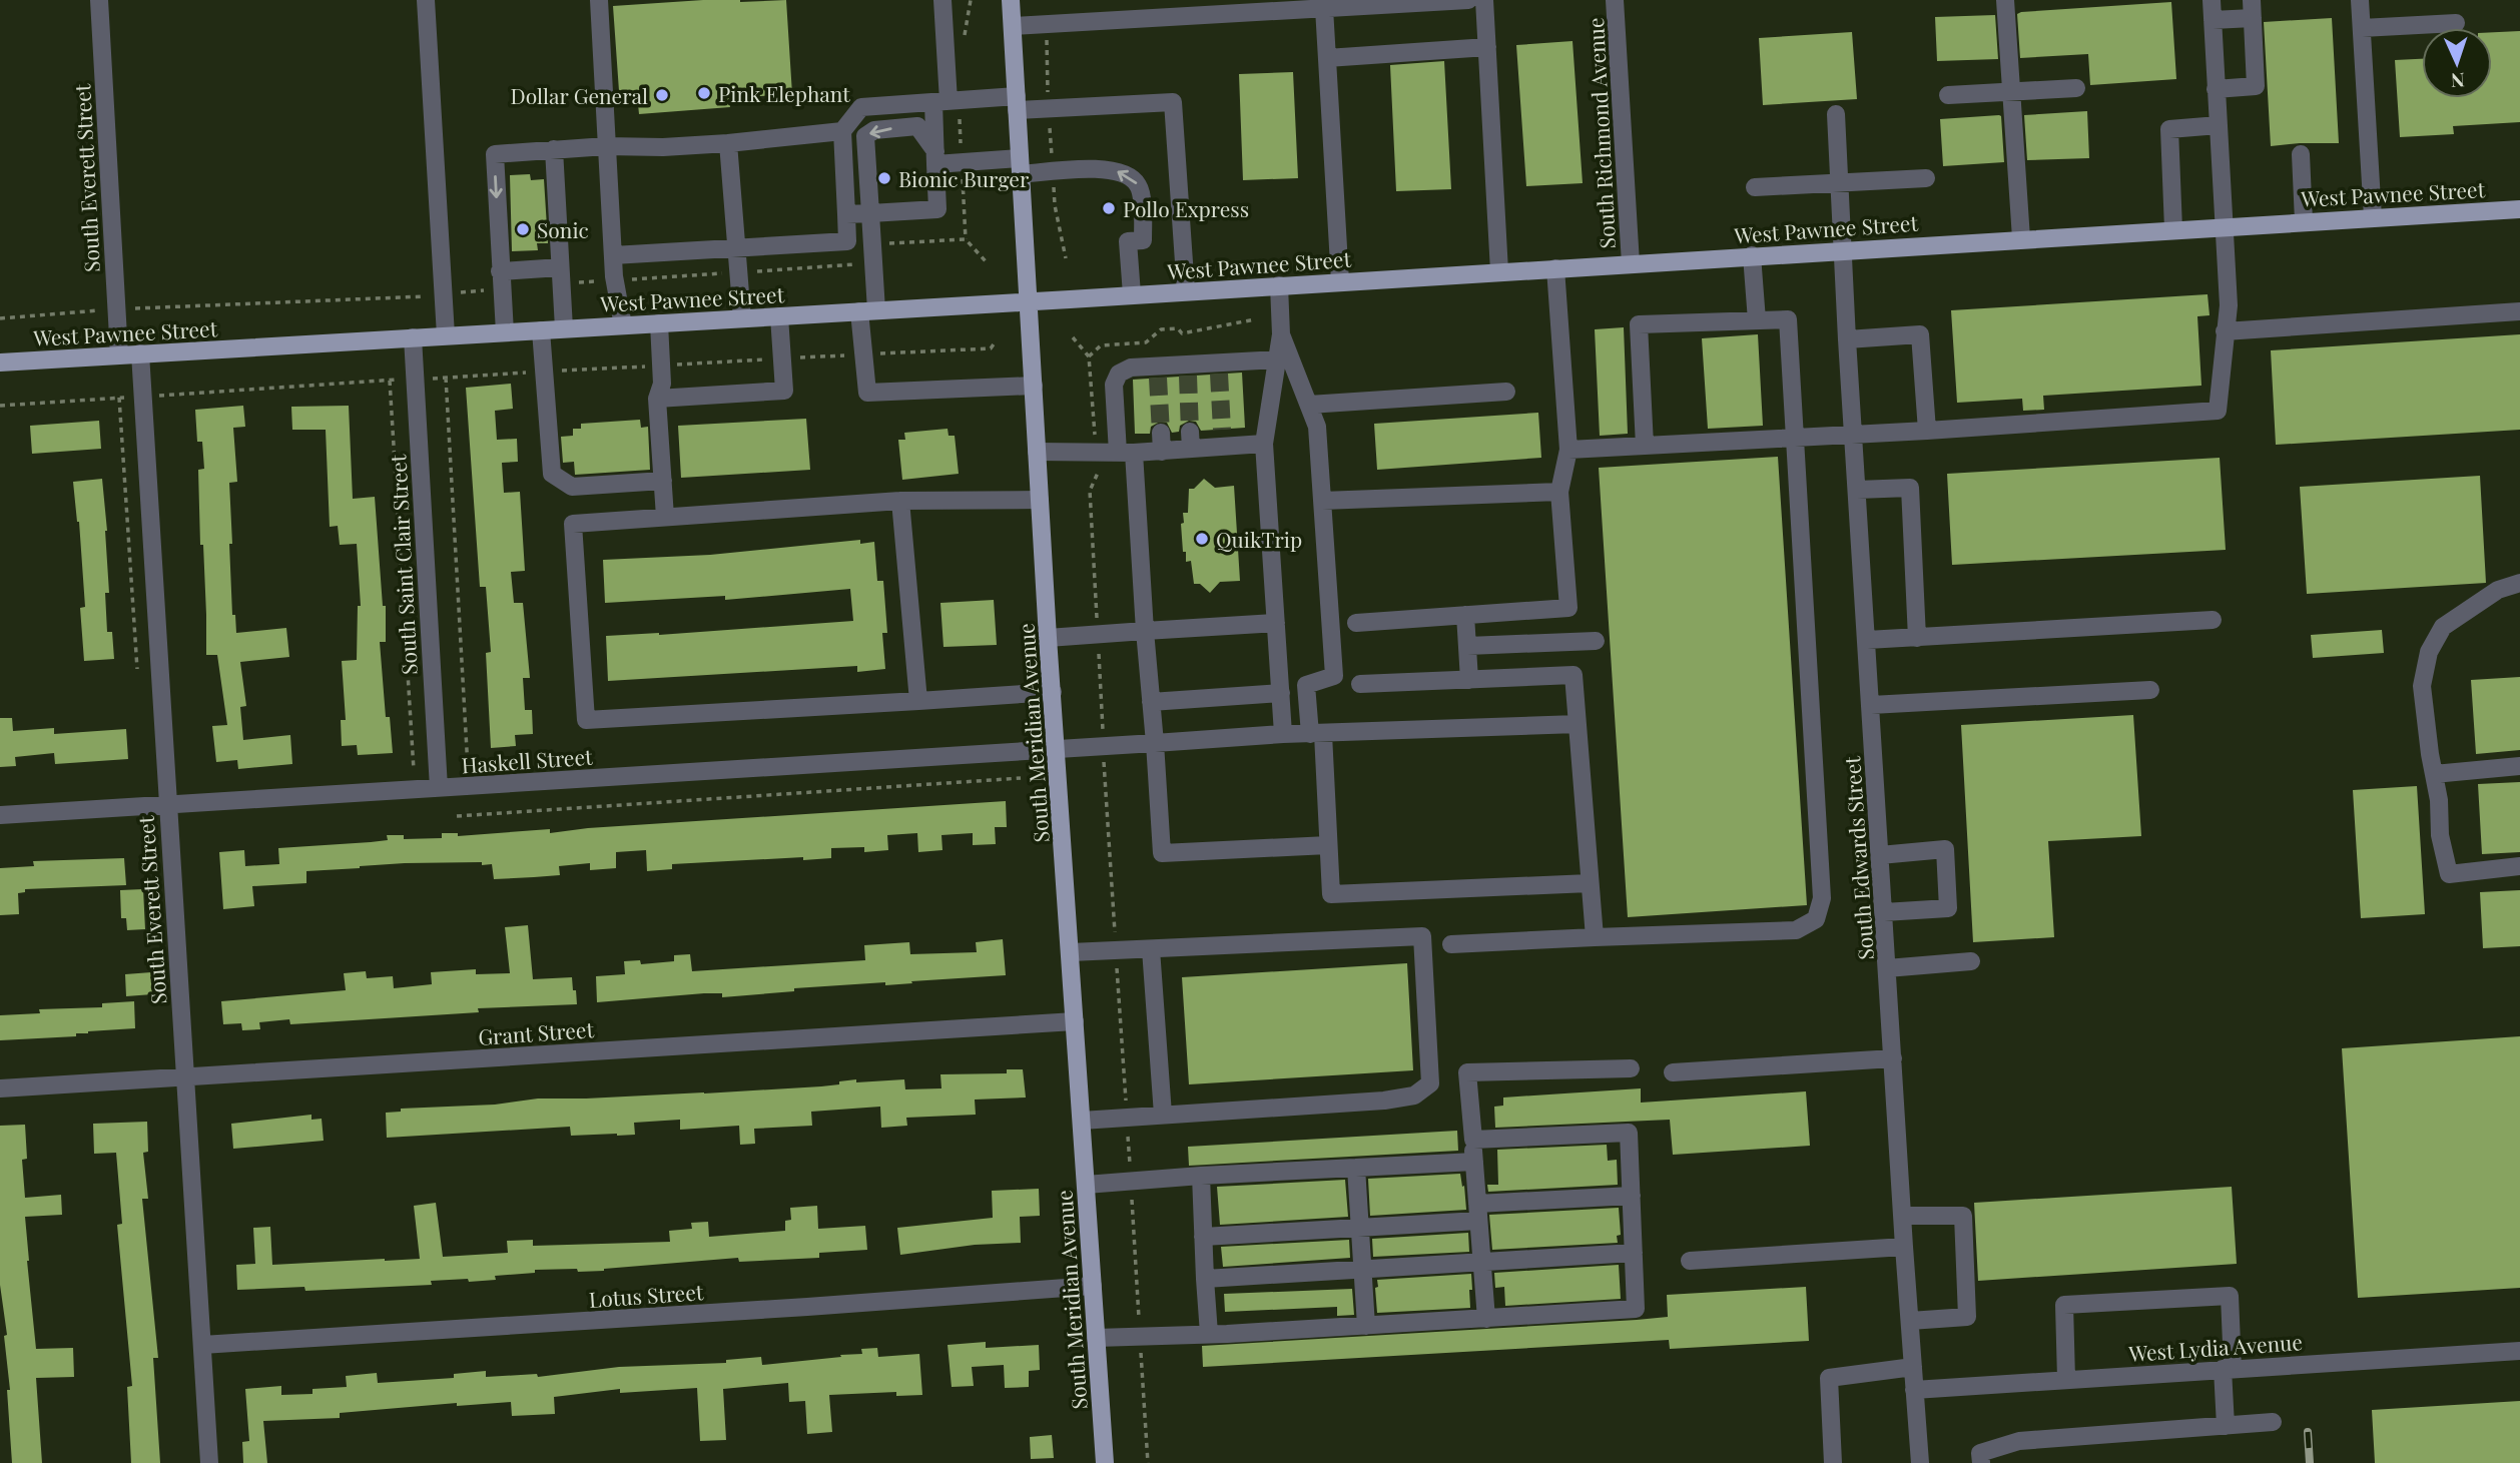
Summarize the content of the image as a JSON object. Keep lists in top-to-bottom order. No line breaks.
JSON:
{"streets":{"main road":["West Pawnee Street","South Meridian Avenue"],"street":["South Richmond Avenue","South Everett Street","South Saint Clair Street","Haskell Street","South Edwards Street","Grant Street","Lotus Street","West Lydia Avenue"]},"crossings":[["South Richmond Avenue","West Pawnee Street"],["South Everett Street","West Pawnee Street"],["South Everett Street","Haskell Street"],["South Everett Street","Grant Street"],["South Everett Street","Lotus Street"],["West Pawnee Street","South Saint Clair Street"],["West Pawnee Street","South Meridian Avenue"],["West Pawnee Street","South Edwards Street"],["South Saint Clair Street","Haskell Street"],["South Meridian Avenue","Haskell Street"],["South Meridian Avenue","Grant Street"],["South Meridian Avenue","Lotus Street"],["South Edwards Street","West Lydia Avenue"]],"places":["Pink Elephant","Dollar General","Bionic Burger","Pollo Express","Sonic","QuikTrip"],"north":"bottom"}
